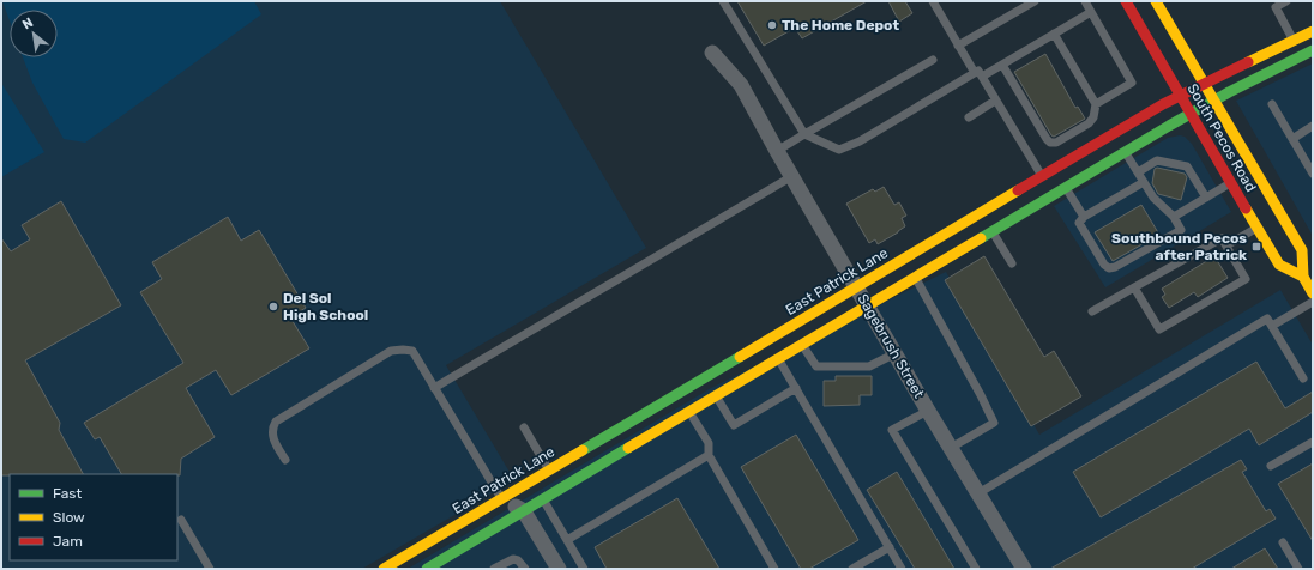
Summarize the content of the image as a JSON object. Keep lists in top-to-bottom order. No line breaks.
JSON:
{"streets":{"main road":["South Pecos Road","East Patrick Lane"],"street":["Sagebrush Street"]},"crossings":[["South Pecos Road","East Patrick Lane"],["East Patrick Lane","Sagebrush Street"]],"places":{"other":["The Home Depot","Del Sol High School"],"transit":["Southbound Pecos after Patrick"]},"legend":["Fast","Slow","Jam"],"north":"top left"}
